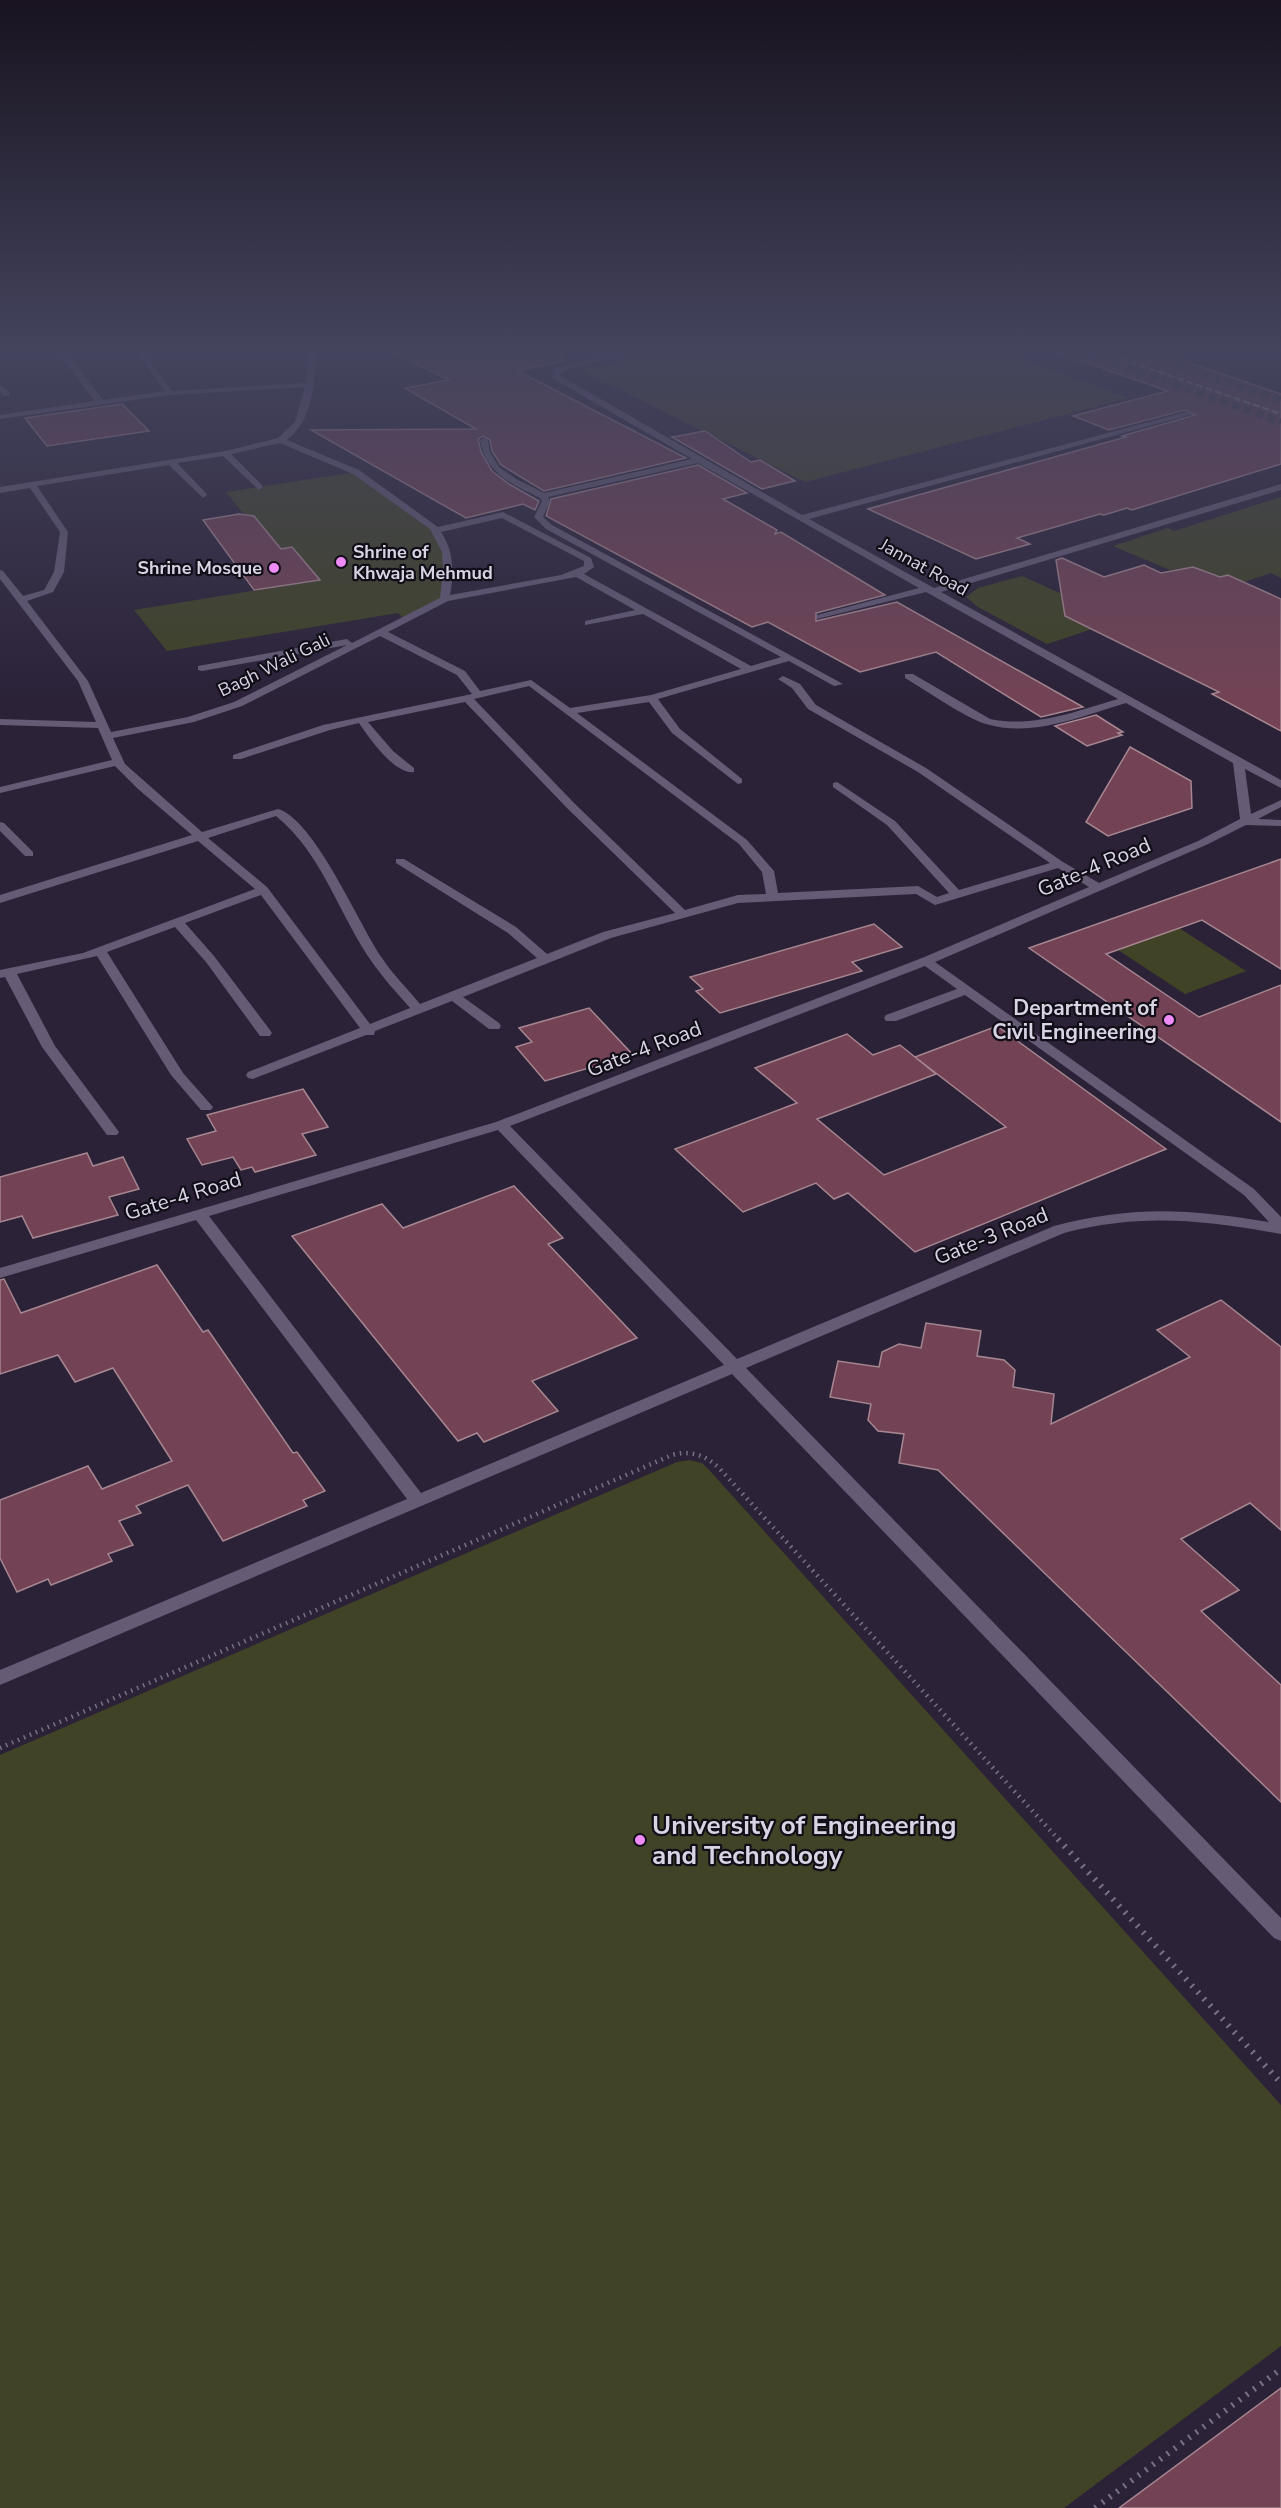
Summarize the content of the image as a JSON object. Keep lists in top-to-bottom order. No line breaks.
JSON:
{"streets":{"street":["Jannat Road","Bagh Wali Gali","Gate-4 Road","Gate-3 Road"]},"places":["Shrine of Khwaja Mehmud","Shrine Mosque","Department of Civil Engineering","University of Engineering and Technology"]}
